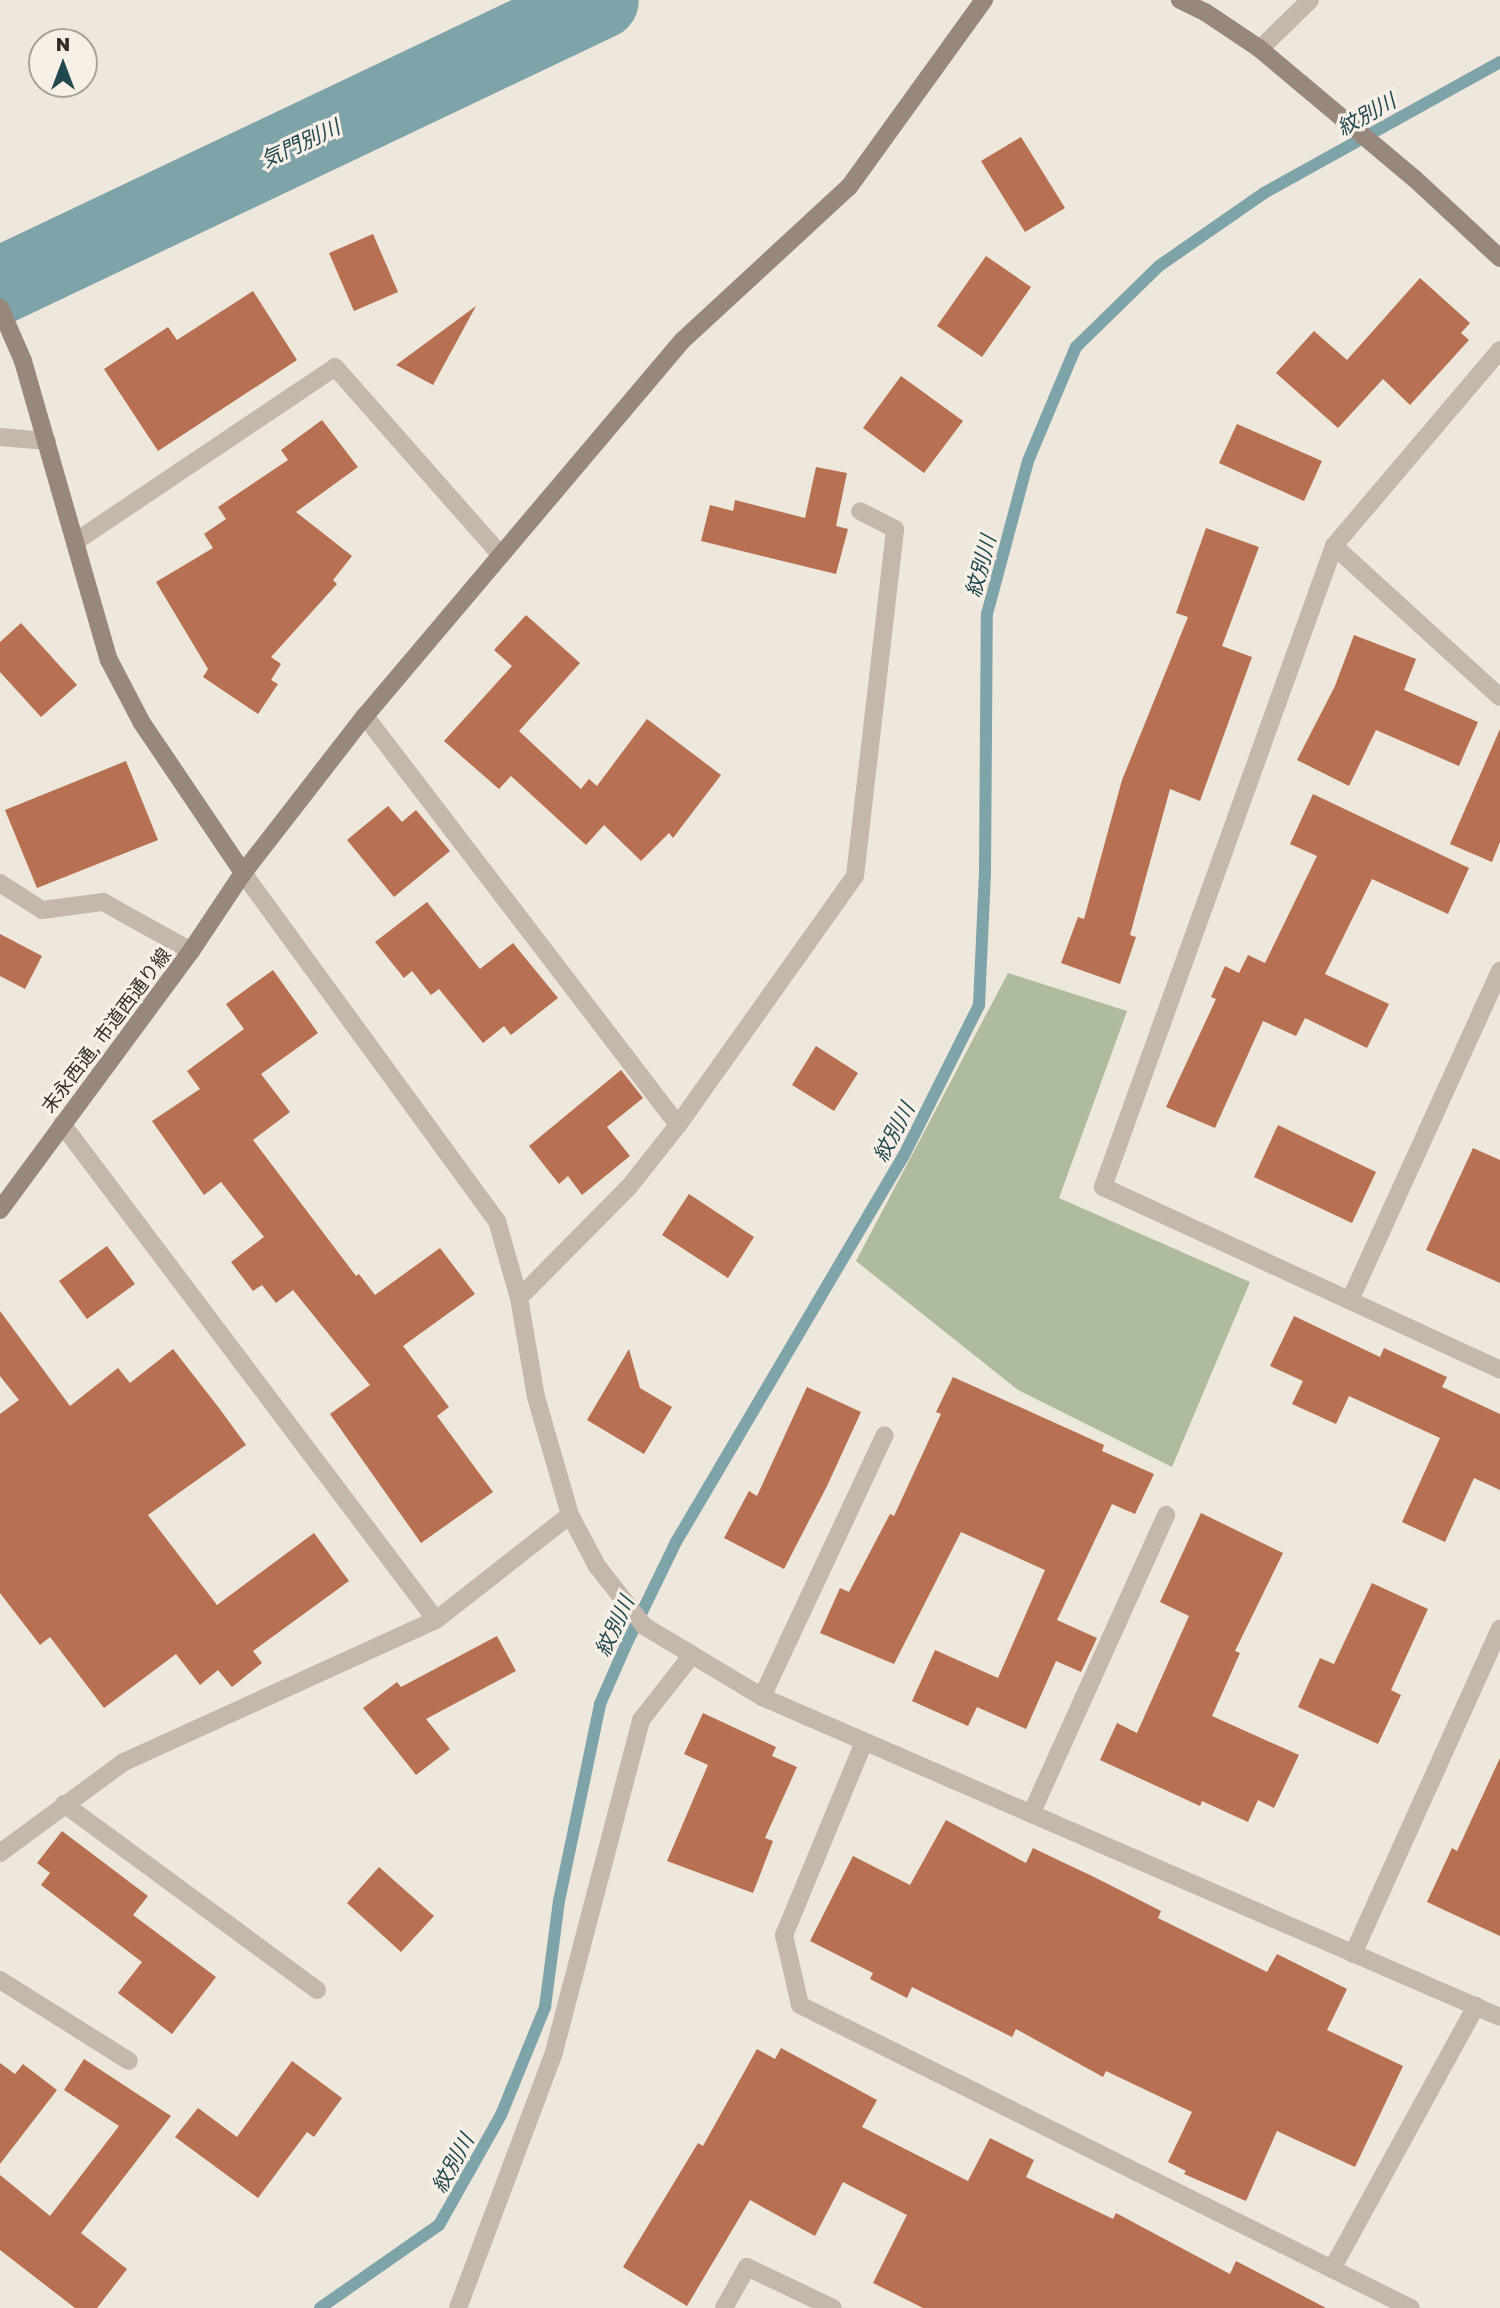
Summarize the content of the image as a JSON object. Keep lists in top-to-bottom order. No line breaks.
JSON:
{"streets":{"street":["末永西通, 市道西通り線"]},"water":["紋別川","気門別川"],"north":"top"}
